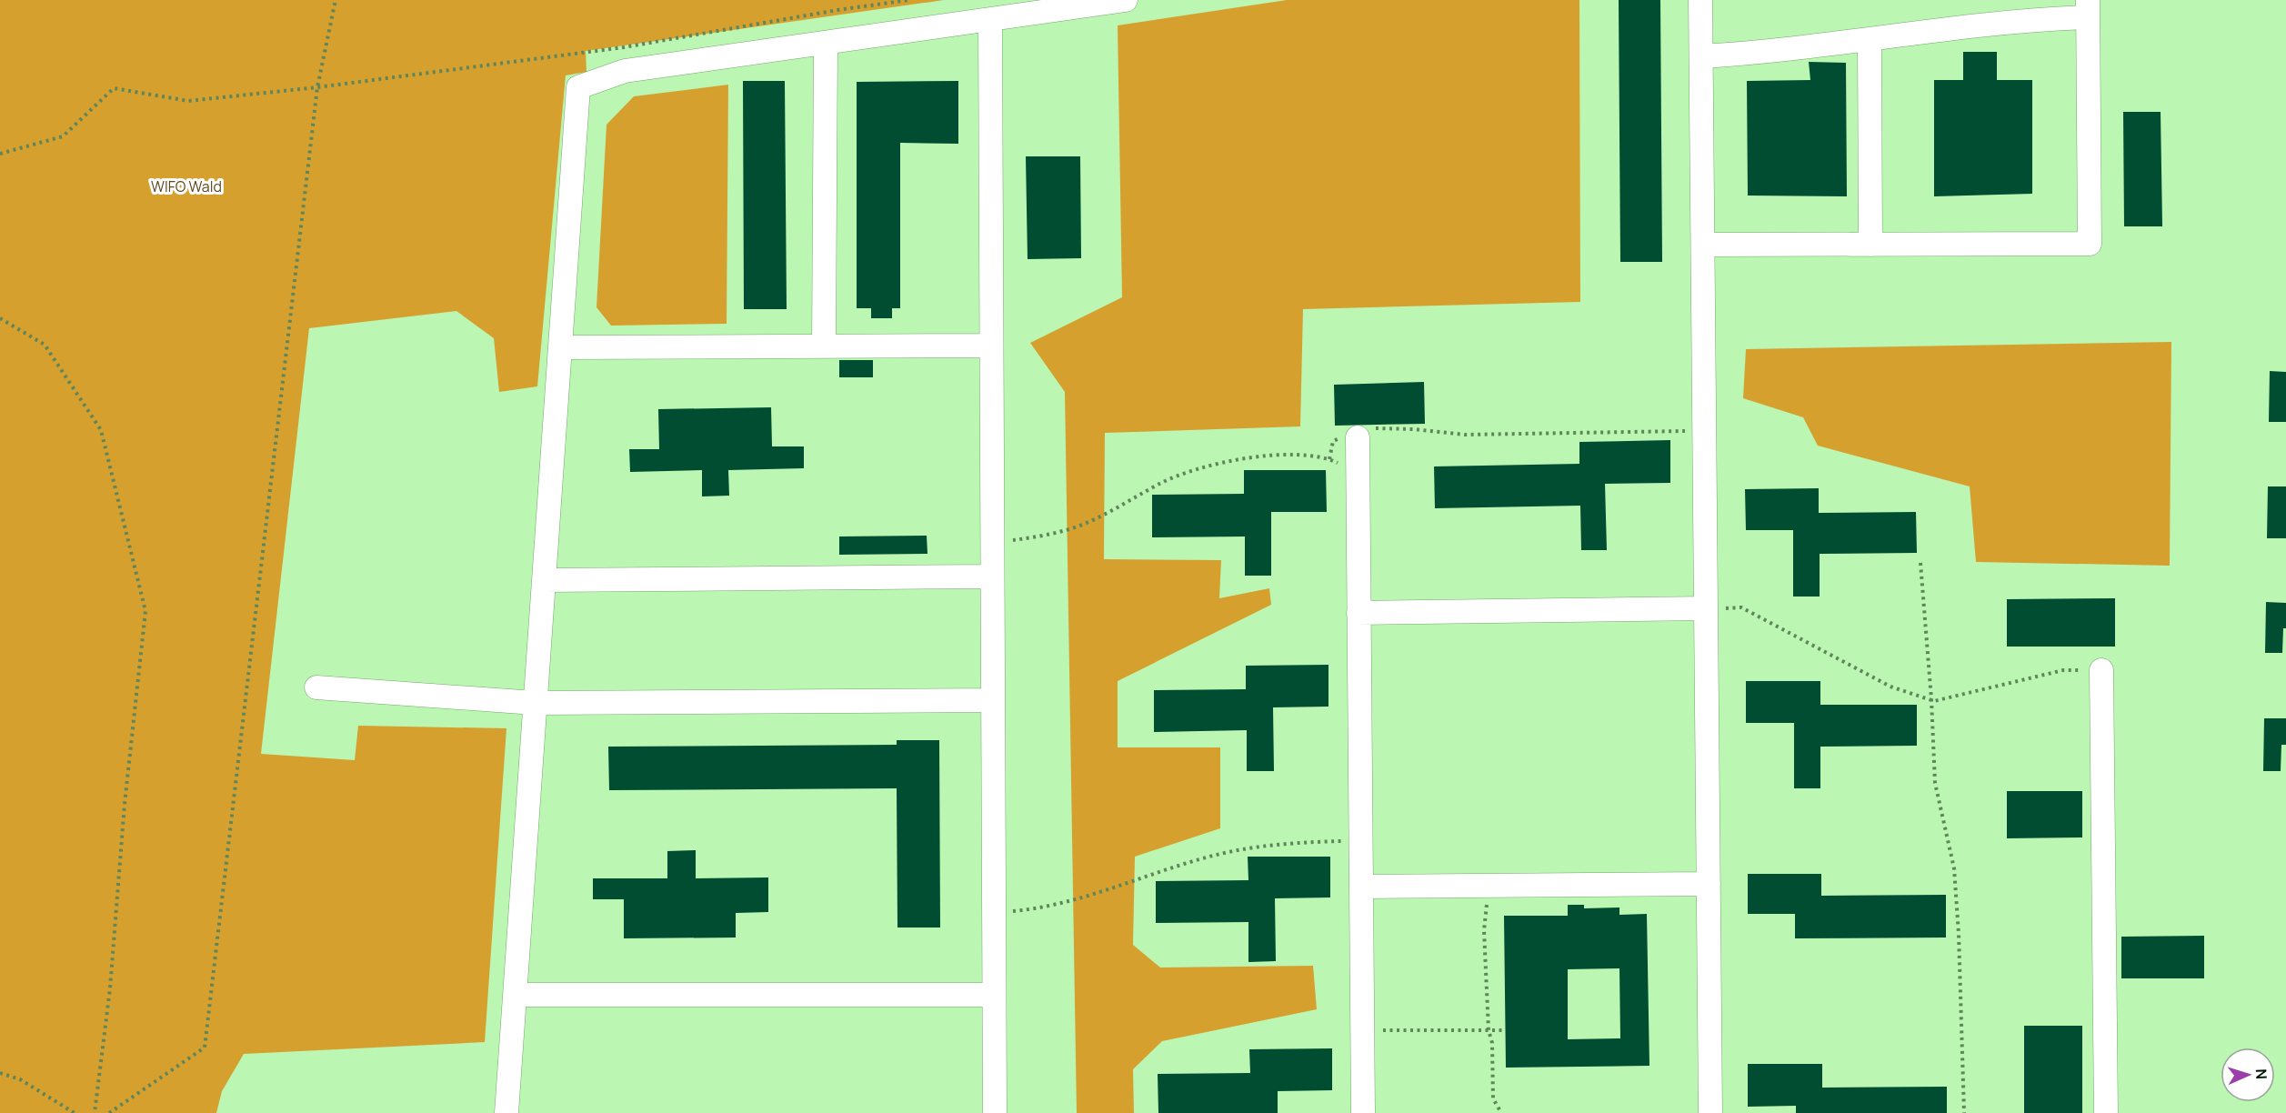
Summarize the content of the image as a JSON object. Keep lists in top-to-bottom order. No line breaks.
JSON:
{"parks":["WIFO Wald"],"north":"right"}
